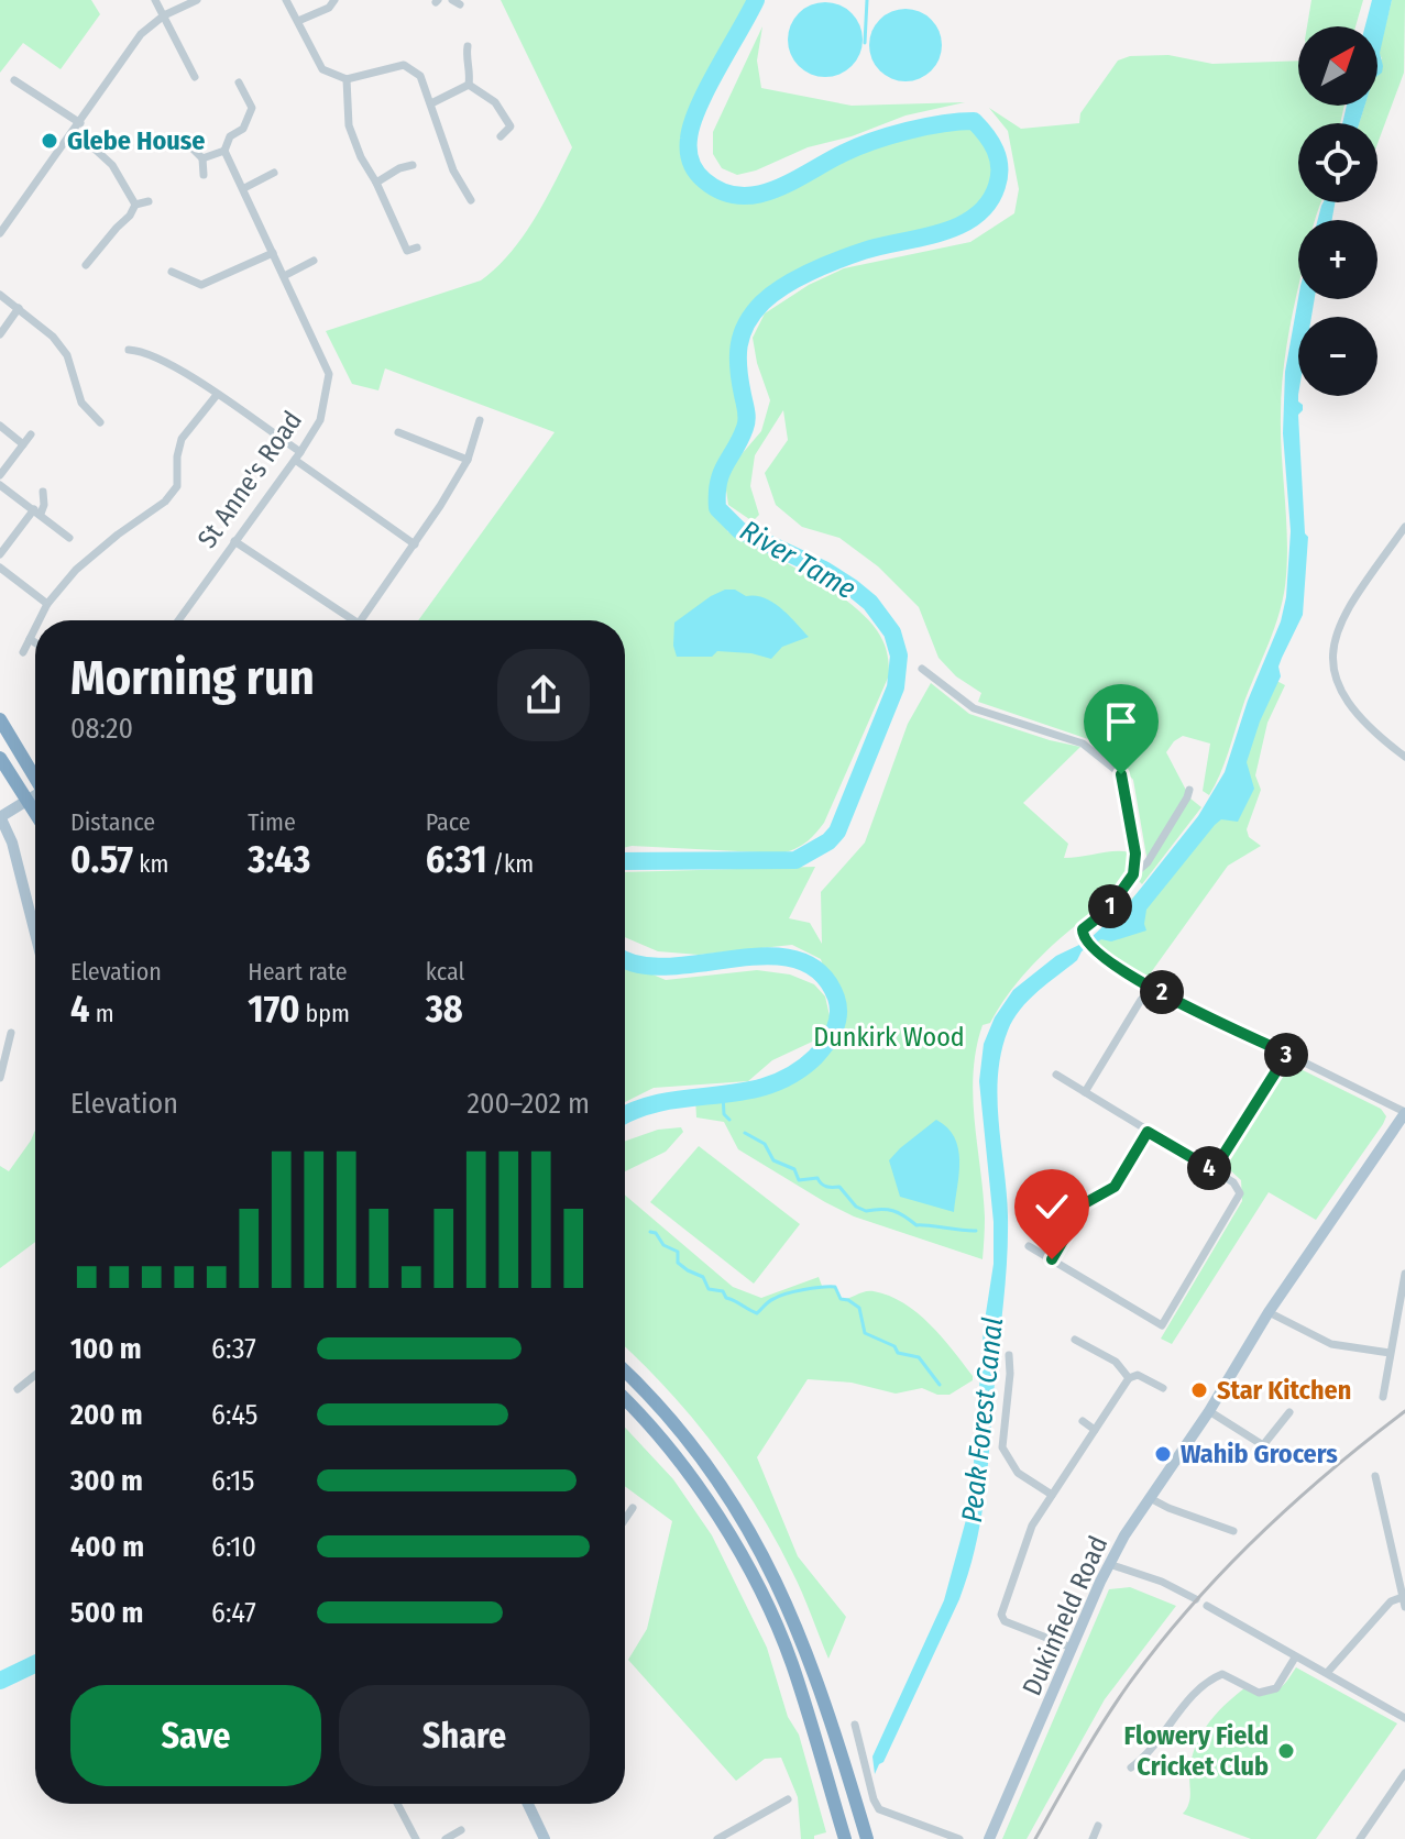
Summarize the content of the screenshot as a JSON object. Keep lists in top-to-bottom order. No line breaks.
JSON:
{"streets":{"main road":["Dukinfield Road"],"street":["St Anne's Road"]},"water":["River Tame","Peak Forest Canal"],"parks":["Dunkirk Wood"],"places":["Glebe House","Star Kitchen","Wahib Grocers","Flowery Field Cricket Club"],"north":"top right","page":{"map_buttons":["+","−"],"heading":["Morning run","08:20"],"stats":[["Distance","0.57 km"],["Time","3:43"],["Pace","6:31 /km"],["Elevation","4 m"],["Heart rate","170 bpm"],["kcal","38"]],"pins":["1","2","3","4"],"chart":["Elevation","200–202 m"],"list":[{"name":"100 m","note":"6:37"},{"name":"200 m","note":"6:45"},{"name":"300 m","note":"6:15"},{"name":"400 m","note":"6:10"},{"name":"500 m","note":"6:47"}],"buttons":["Save","Share"]}}
